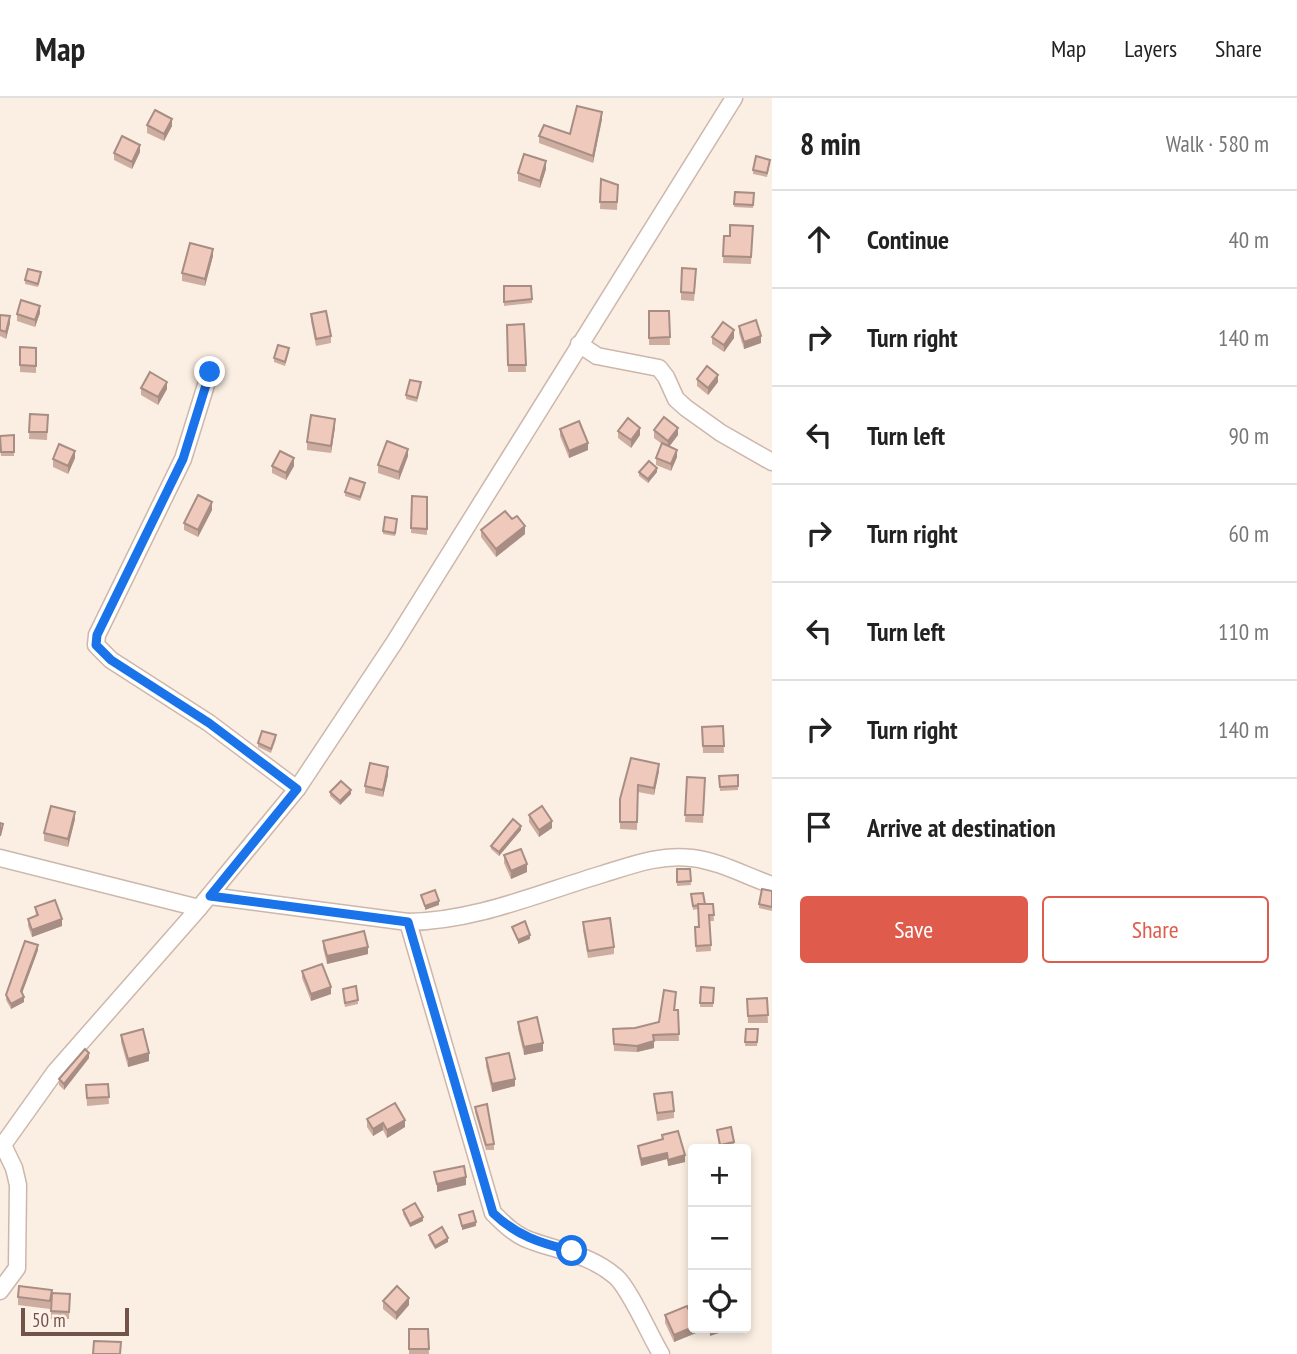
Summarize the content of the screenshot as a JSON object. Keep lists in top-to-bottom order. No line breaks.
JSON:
{"scale_bar":"50 m","page":{"header":"Map","nav":["Map","Layers","Share"],"heading":["8 min","Walk · 580 m"],"list":[["Continue","40 m"],["Turn right","140 m"],["Turn left","90 m"],["Turn right","60 m"],["Turn left","110 m"],["Turn right","140 m"],"Arrive at destination"],"buttons":["Save","Share"],"map_buttons":["+","−"],"scale":"50 m"}}
